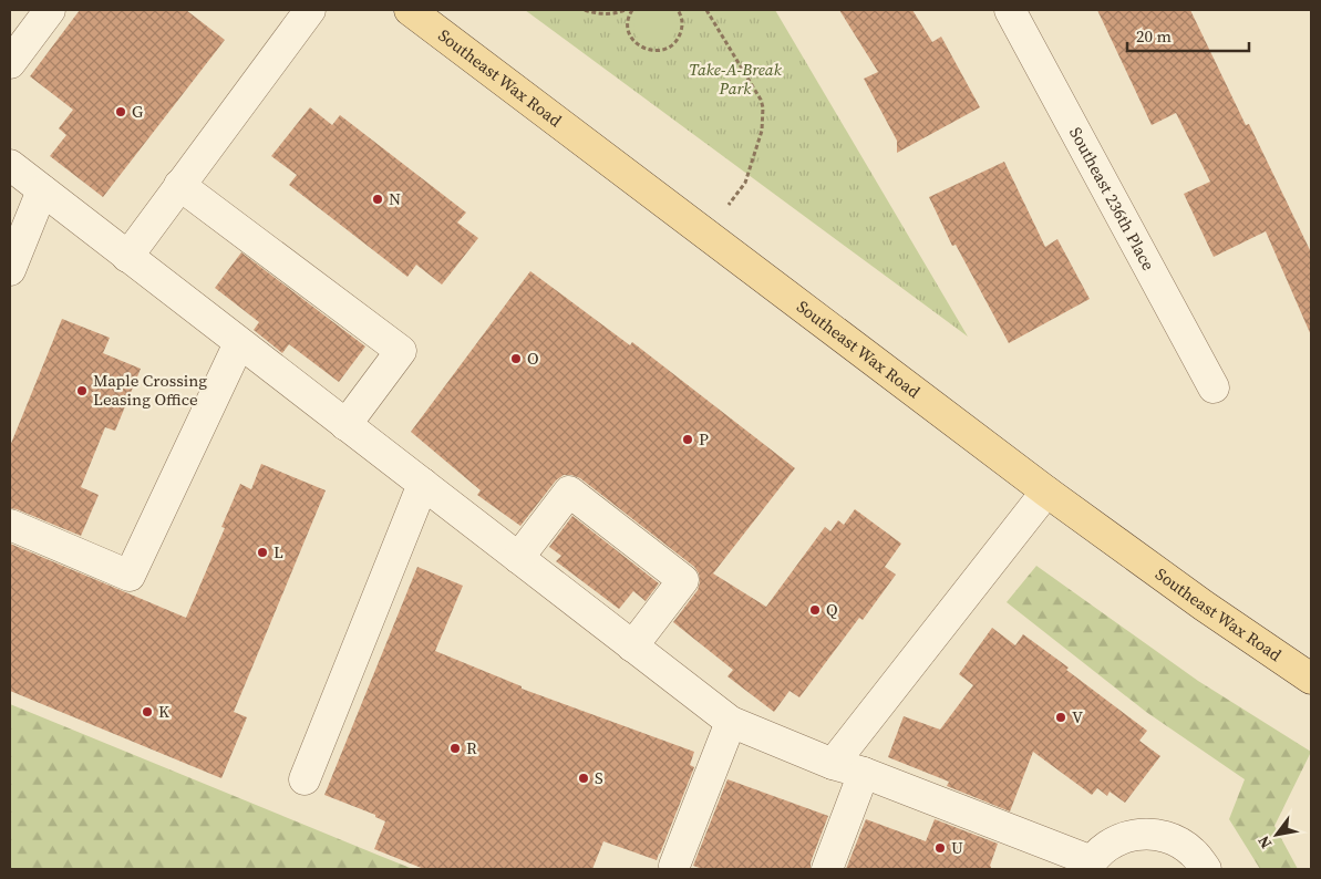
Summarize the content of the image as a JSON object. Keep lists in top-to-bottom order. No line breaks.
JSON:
{"streets":{"main road":["Southeast Wax Road"],"street":["Southeast 236th Place"]},"parks":["Take-A-Break Park"],"places":["G","N","O","Maple Crossing Leasing Office","P","L","Q","K","V","R","S","U"],"scale_bar":"20 m","north":"bottom left"}
